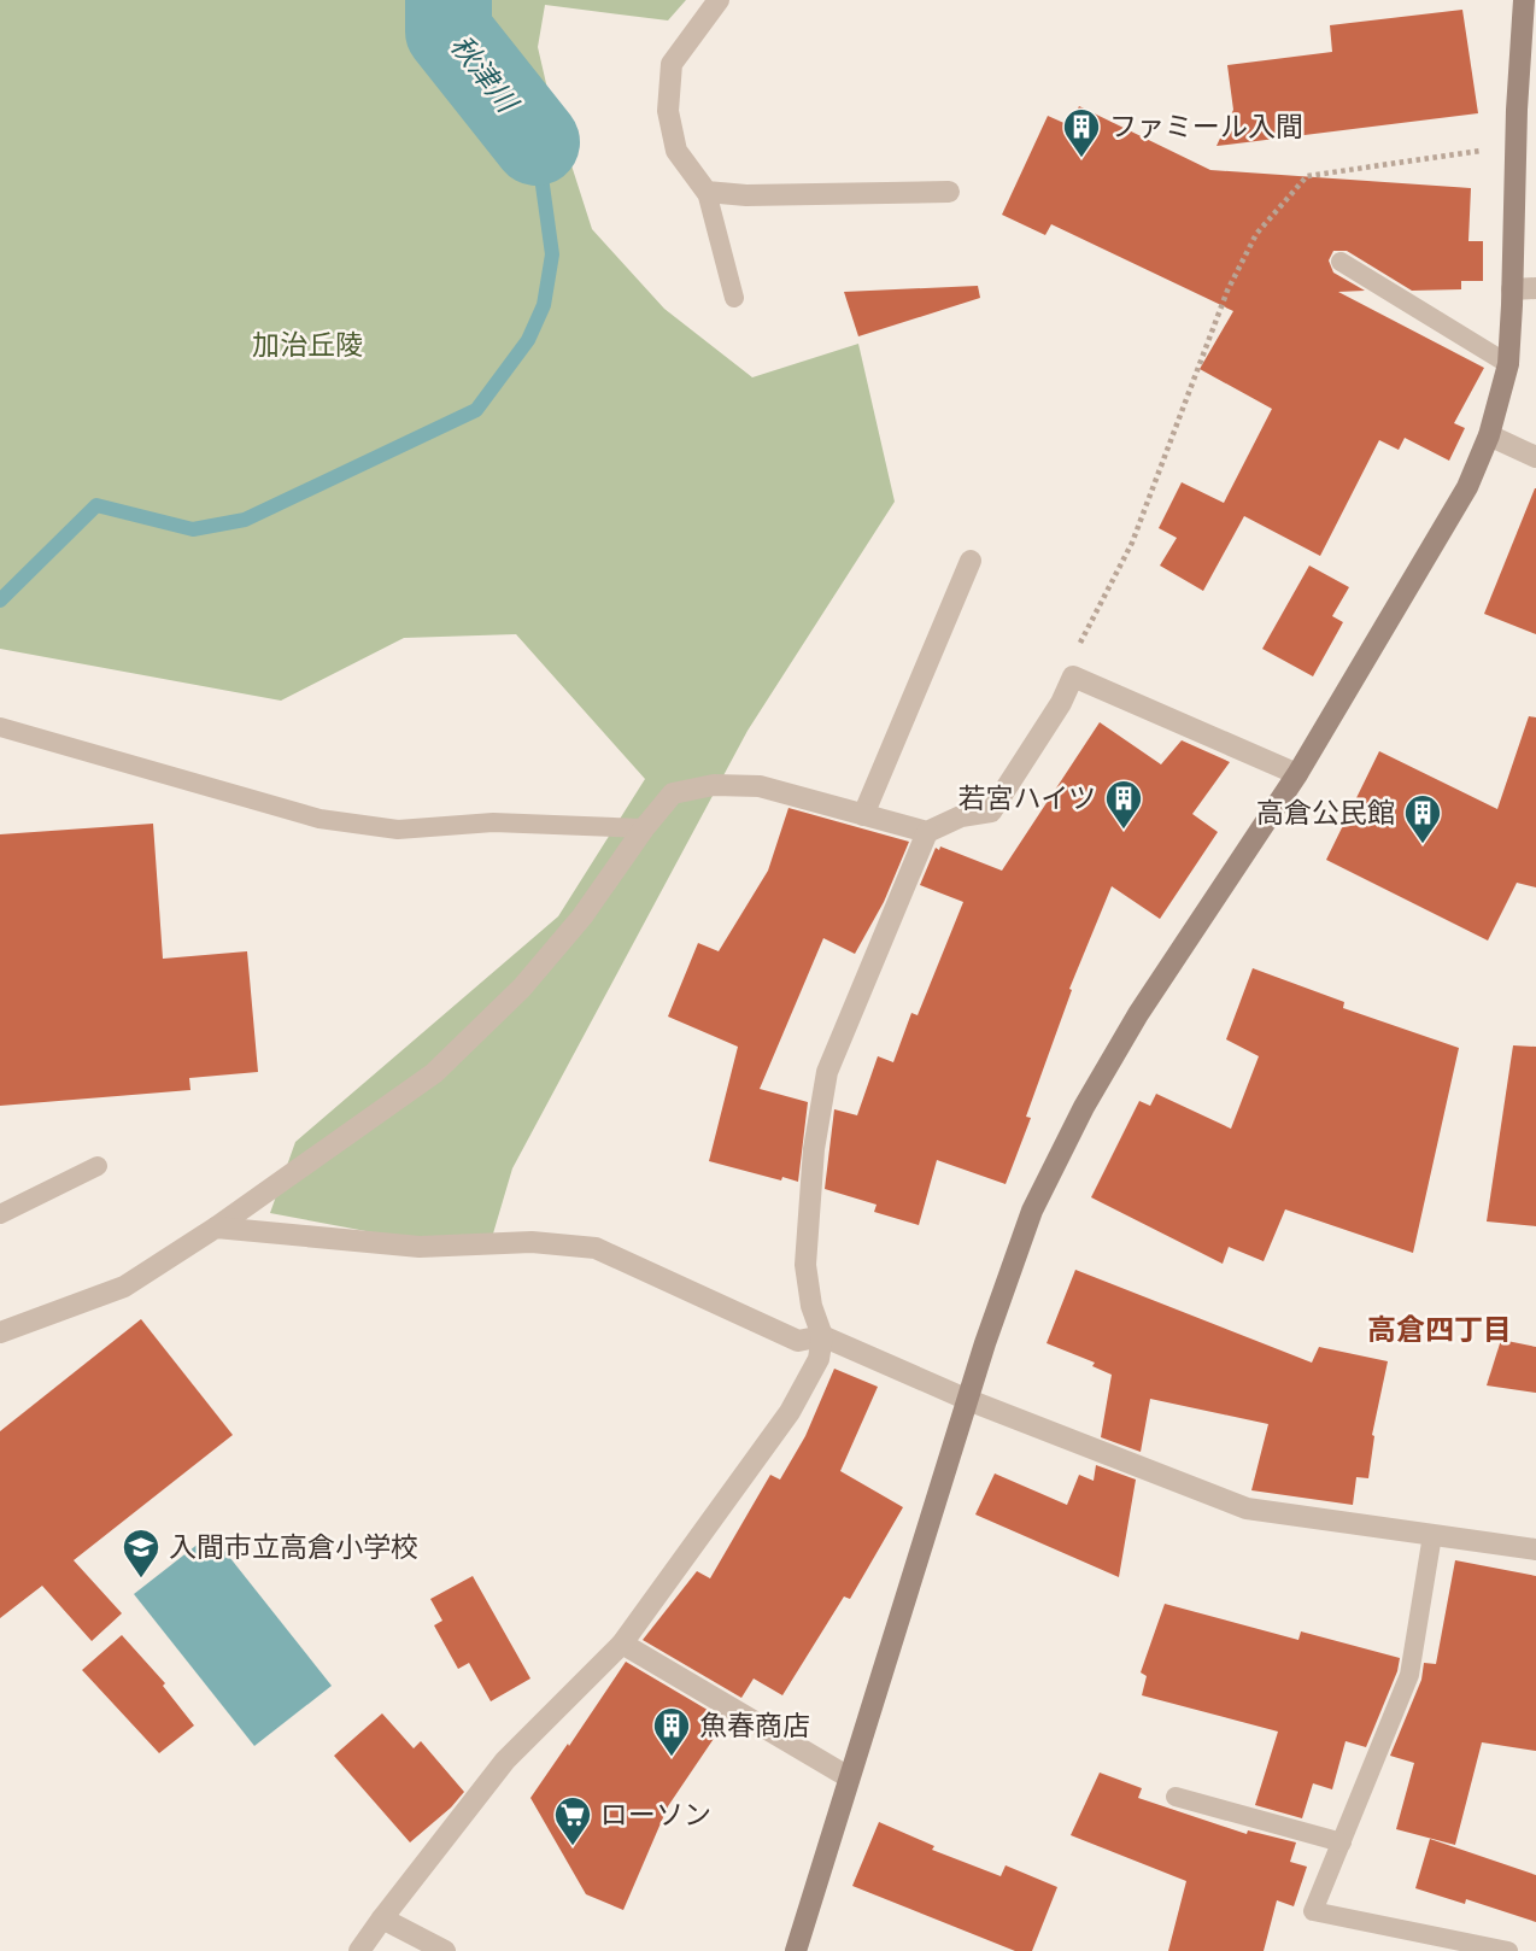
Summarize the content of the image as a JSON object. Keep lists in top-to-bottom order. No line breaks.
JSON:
{"districts":["高倉四丁目"],"water":["秋津川"],"parks":["加治丘陵"],"places":{"building":["ファミール入間","若宮ハイツ","高倉公民館","魚春商店"],"school or university":["入間市立高倉小学校"],"supermarket":["ローソン"]}}
